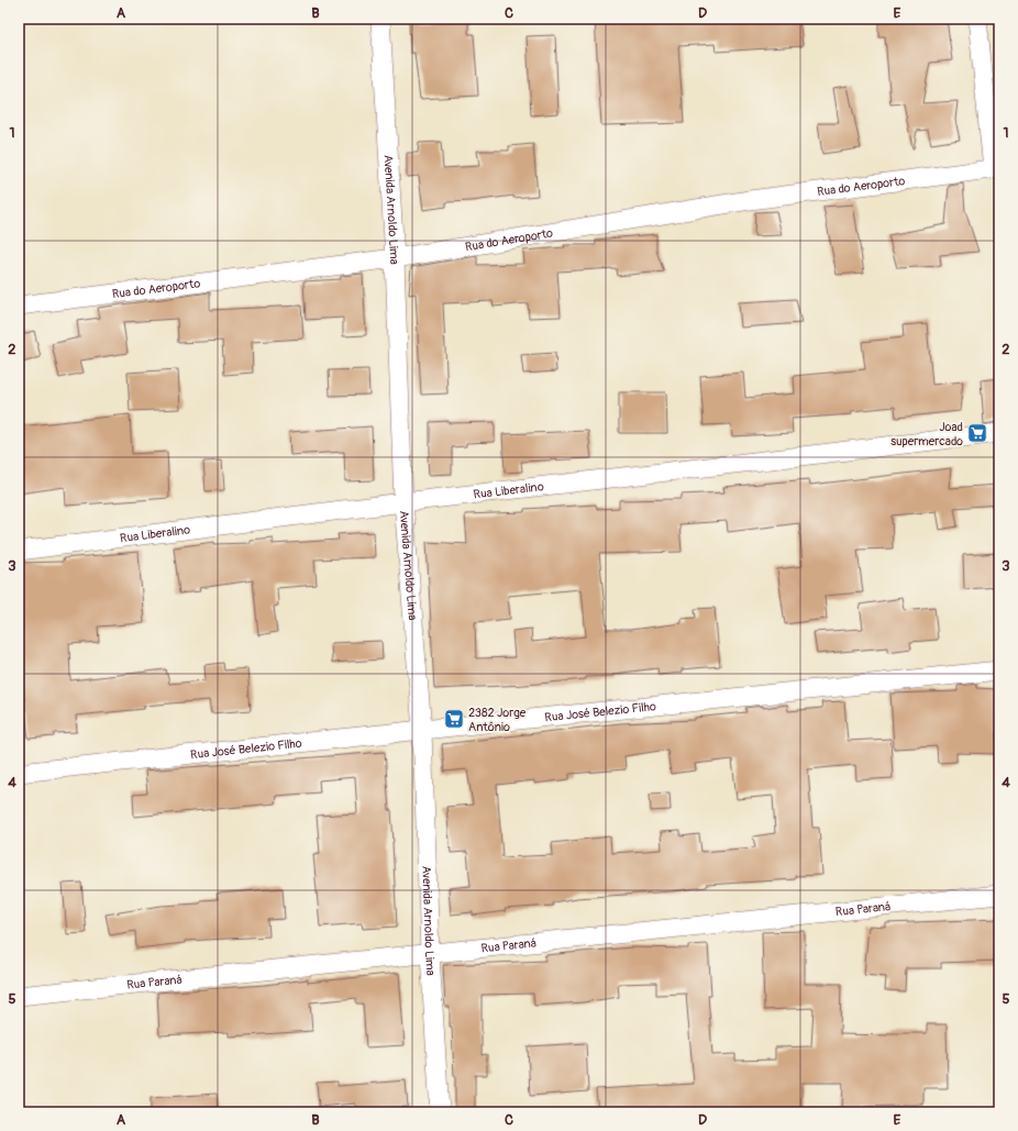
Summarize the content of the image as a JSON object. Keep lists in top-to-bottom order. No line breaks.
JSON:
{"streets":{"street":["Rua do Aeroporto","Avenida Arnoldo Lima","Rua Liberalino","Rua José Belezio Filho","Rua Paraná"]},"crossings":[["Rua do Aeroporto","Avenida Arnoldo Lima"],["Avenida Arnoldo Lima","Rua Liberalino"],["Avenida Arnoldo Lima","Rua José Belezio Filho"],["Avenida Arnoldo Lima","Rua Paraná"]],"places":{"supermarket":["Joad supermercado","2382 Jorge Antônio"]},"grid":{"columns":["A","B","C","D","E"],"rows":["1","2","3","4","5"]}}
